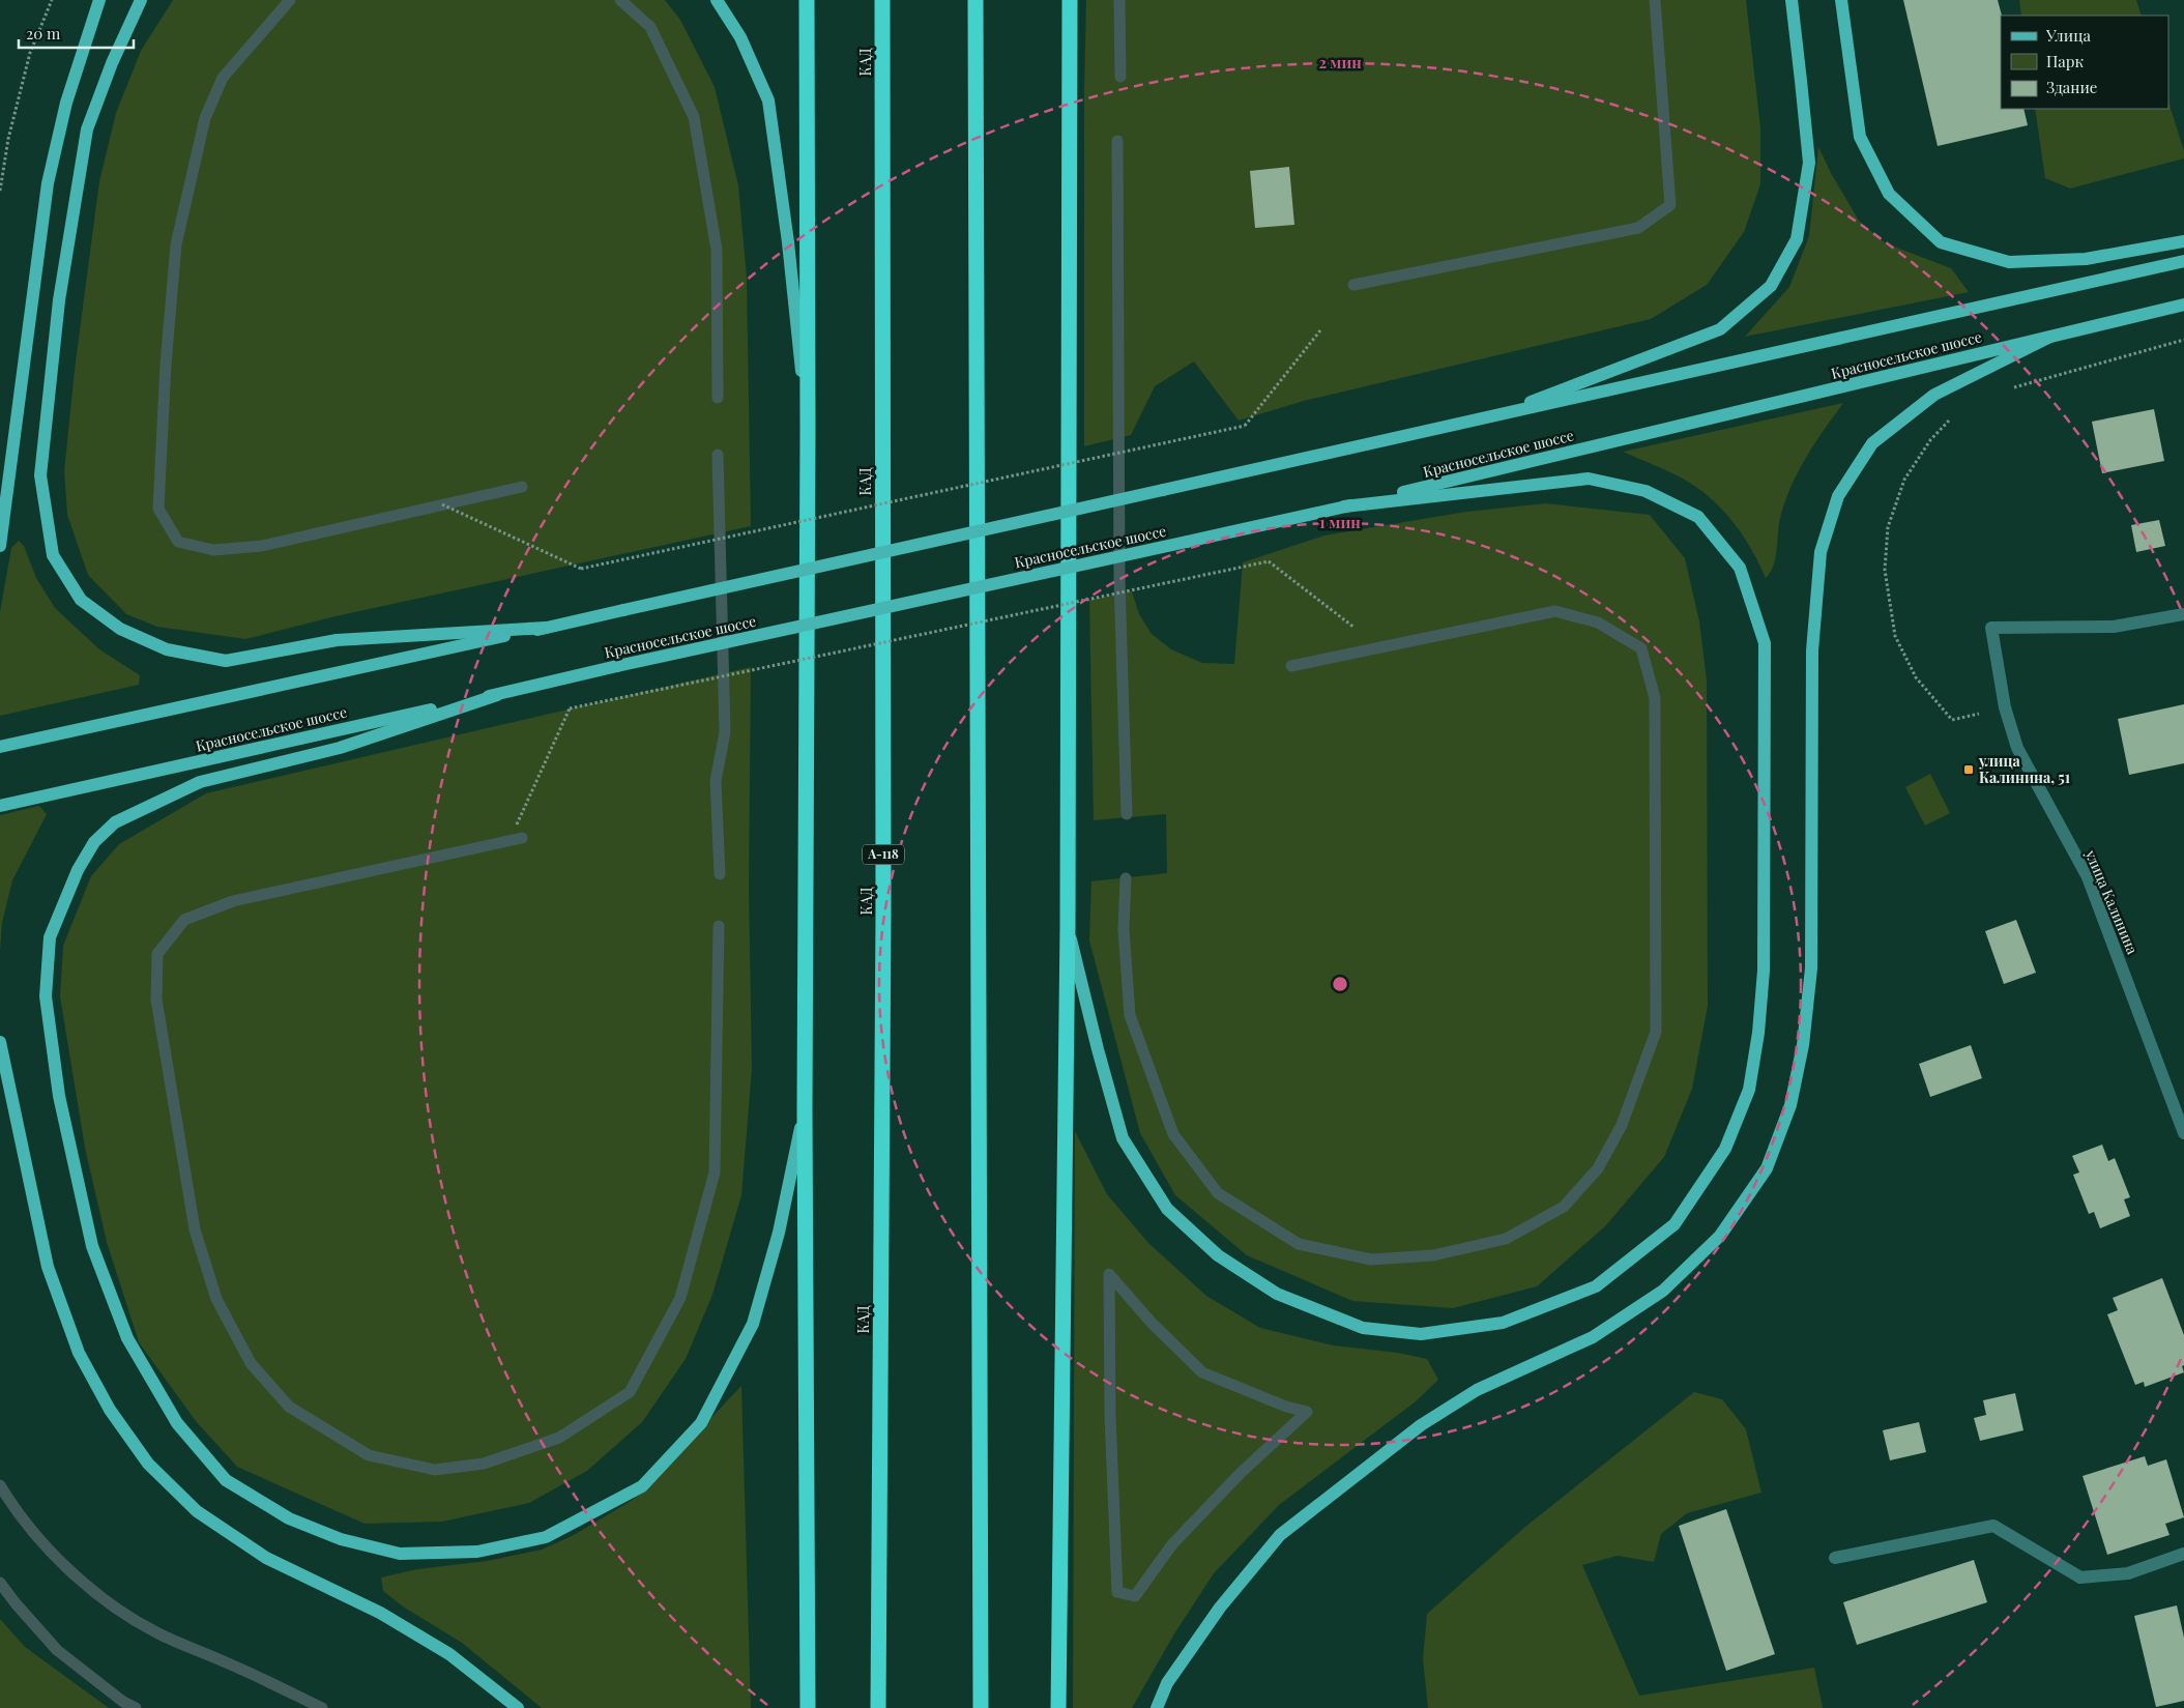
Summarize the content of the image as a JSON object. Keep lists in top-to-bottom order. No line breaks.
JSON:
{"streets":{"highway":["КАД","А-118"],"main road":["Красносельское шоссе"],"street":["улица Калинина"]},"places":{"transit":["улица Калинина, 51"]},"legend":["Улица","Парк","Здание"],"scale_bar":"20 m","rings":["2 мин","1 мин"]}
